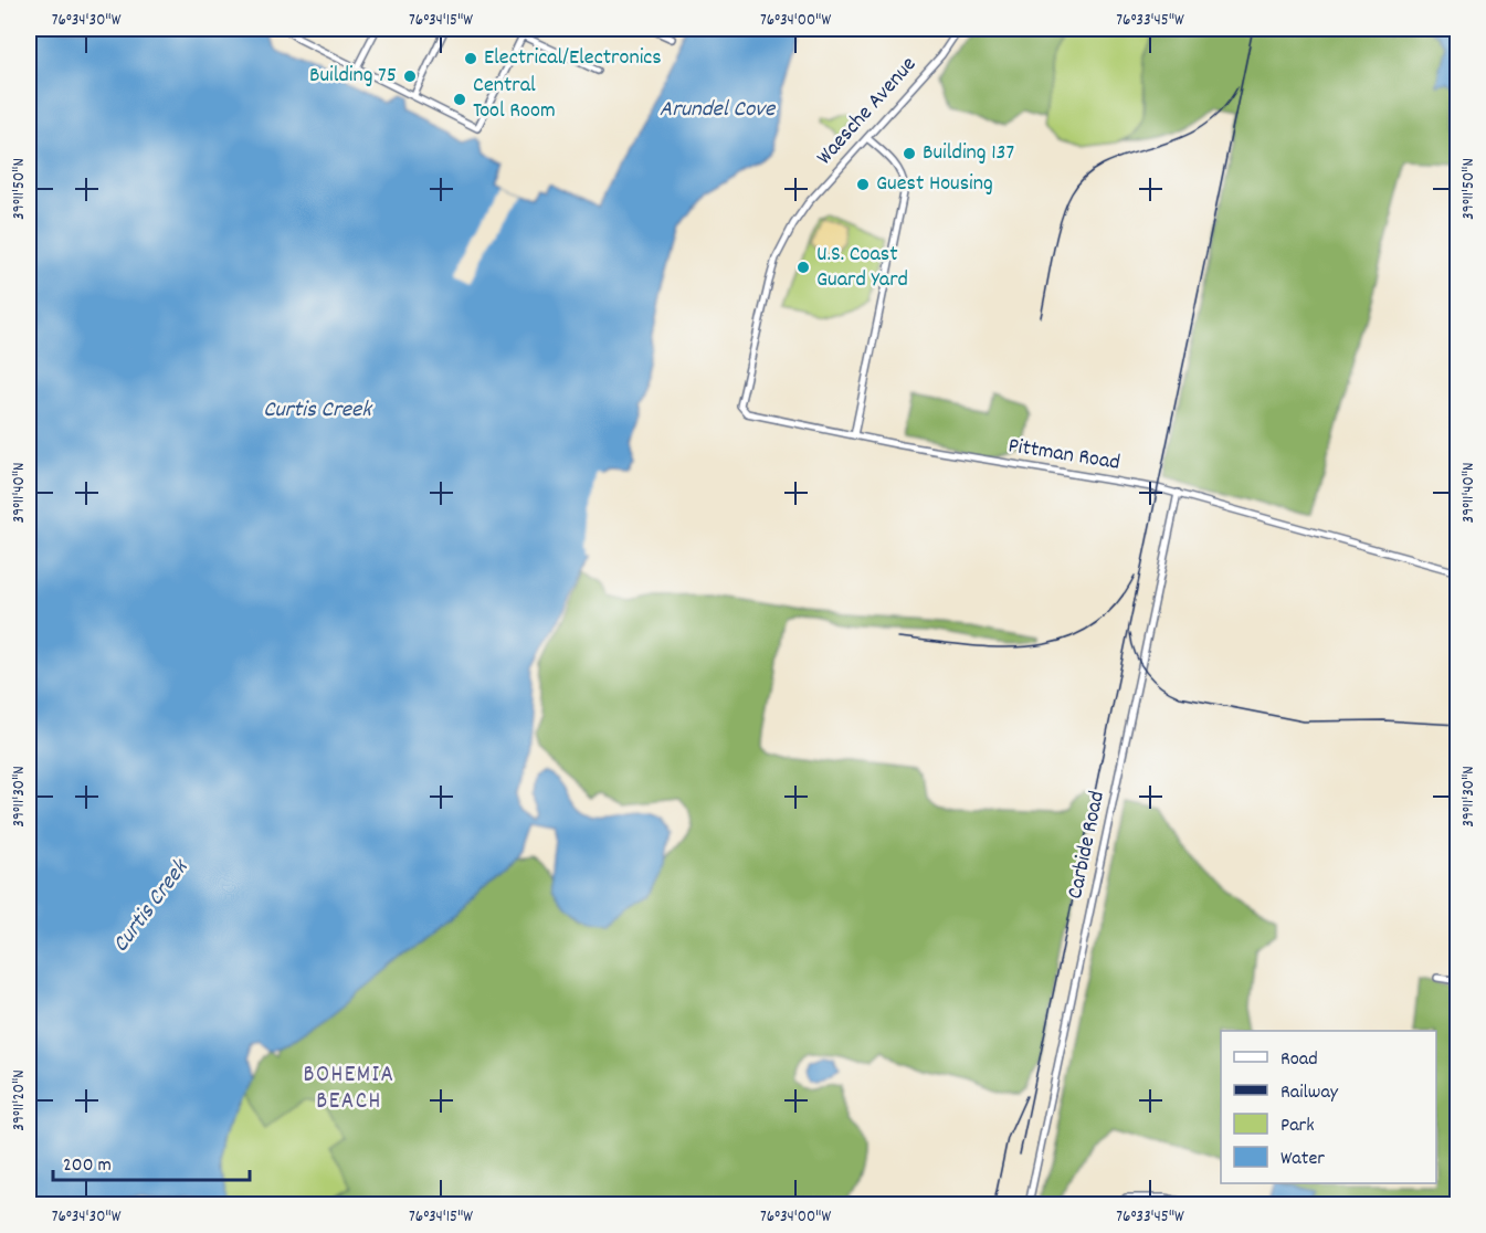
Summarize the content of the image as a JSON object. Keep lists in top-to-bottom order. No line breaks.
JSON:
{"streets":{"street":["Waesche Avenue","Pittman Road","Carbide Road"]},"crossings":[["Waesche Avenue","Pittman Road"],["Pittman Road","Carbide Road"]],"districts":["BOHEMIA BEACH"],"water":["Arundel Cove","Curtis Creek"],"places":["Electrical/Electronics","Building 75","Central Tool Room","Building 137","Guest Housing","U.S. Coast Guard Yard"],"legend":["Road","Railway","Park","Water"],"scale_bar":"200 m","coordinates":["76°34'30\"W","76°34'15\"W","76°34'00\"W","76°33'45\"W","39°11'50\"N","39°11'40\"N","39°11'30\"N","39°11'20\"N"]}
